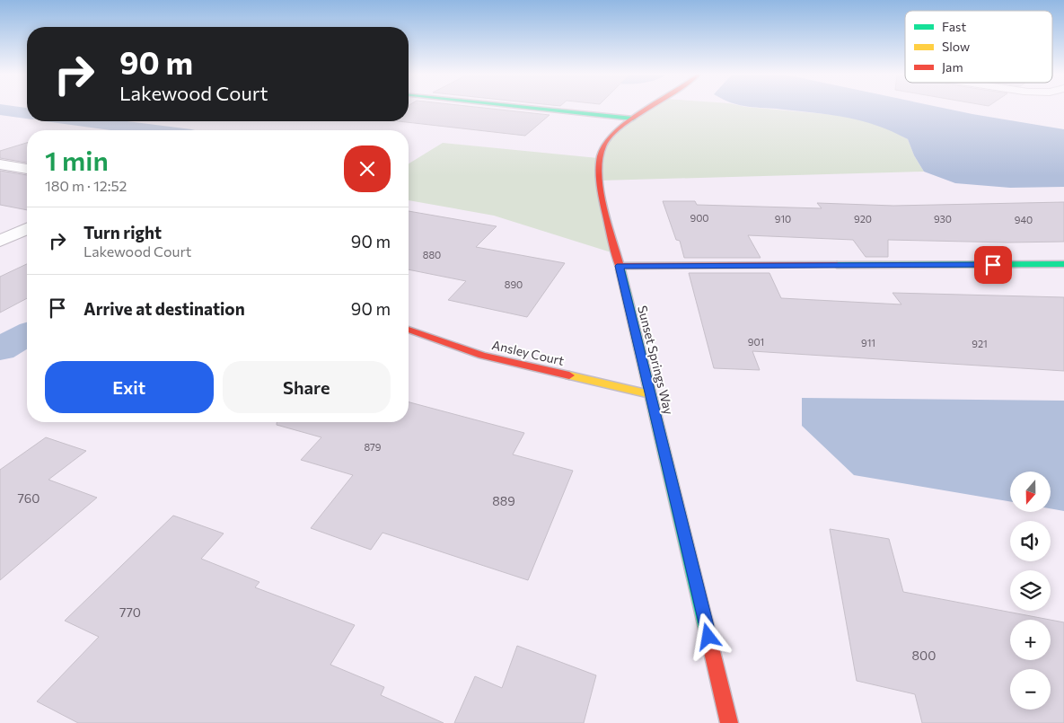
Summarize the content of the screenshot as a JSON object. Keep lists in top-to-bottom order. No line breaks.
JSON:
{"streets":{"street":["Ansley Court","Sunset Springs Way"]},"crossings":[["Ansley Court","Sunset Springs Way"]],"house_numbers":["900","910","920","930","940","880","890","901","911","921","879","760","889","770","800"],"legend":["Fast","Slow","Jam"],"north":"bottom","page":{"turn":["90 m","Lakewood Court"],"heading":["1 min","180 m · 12:52"],"list":[{"name":"Turn right","note":"Lakewood Court","value":"90 m"},{"name":"Arrive at destination","value":"90 m"}],"buttons":["Exit","Share"],"map_buttons":["+","−"]}}
